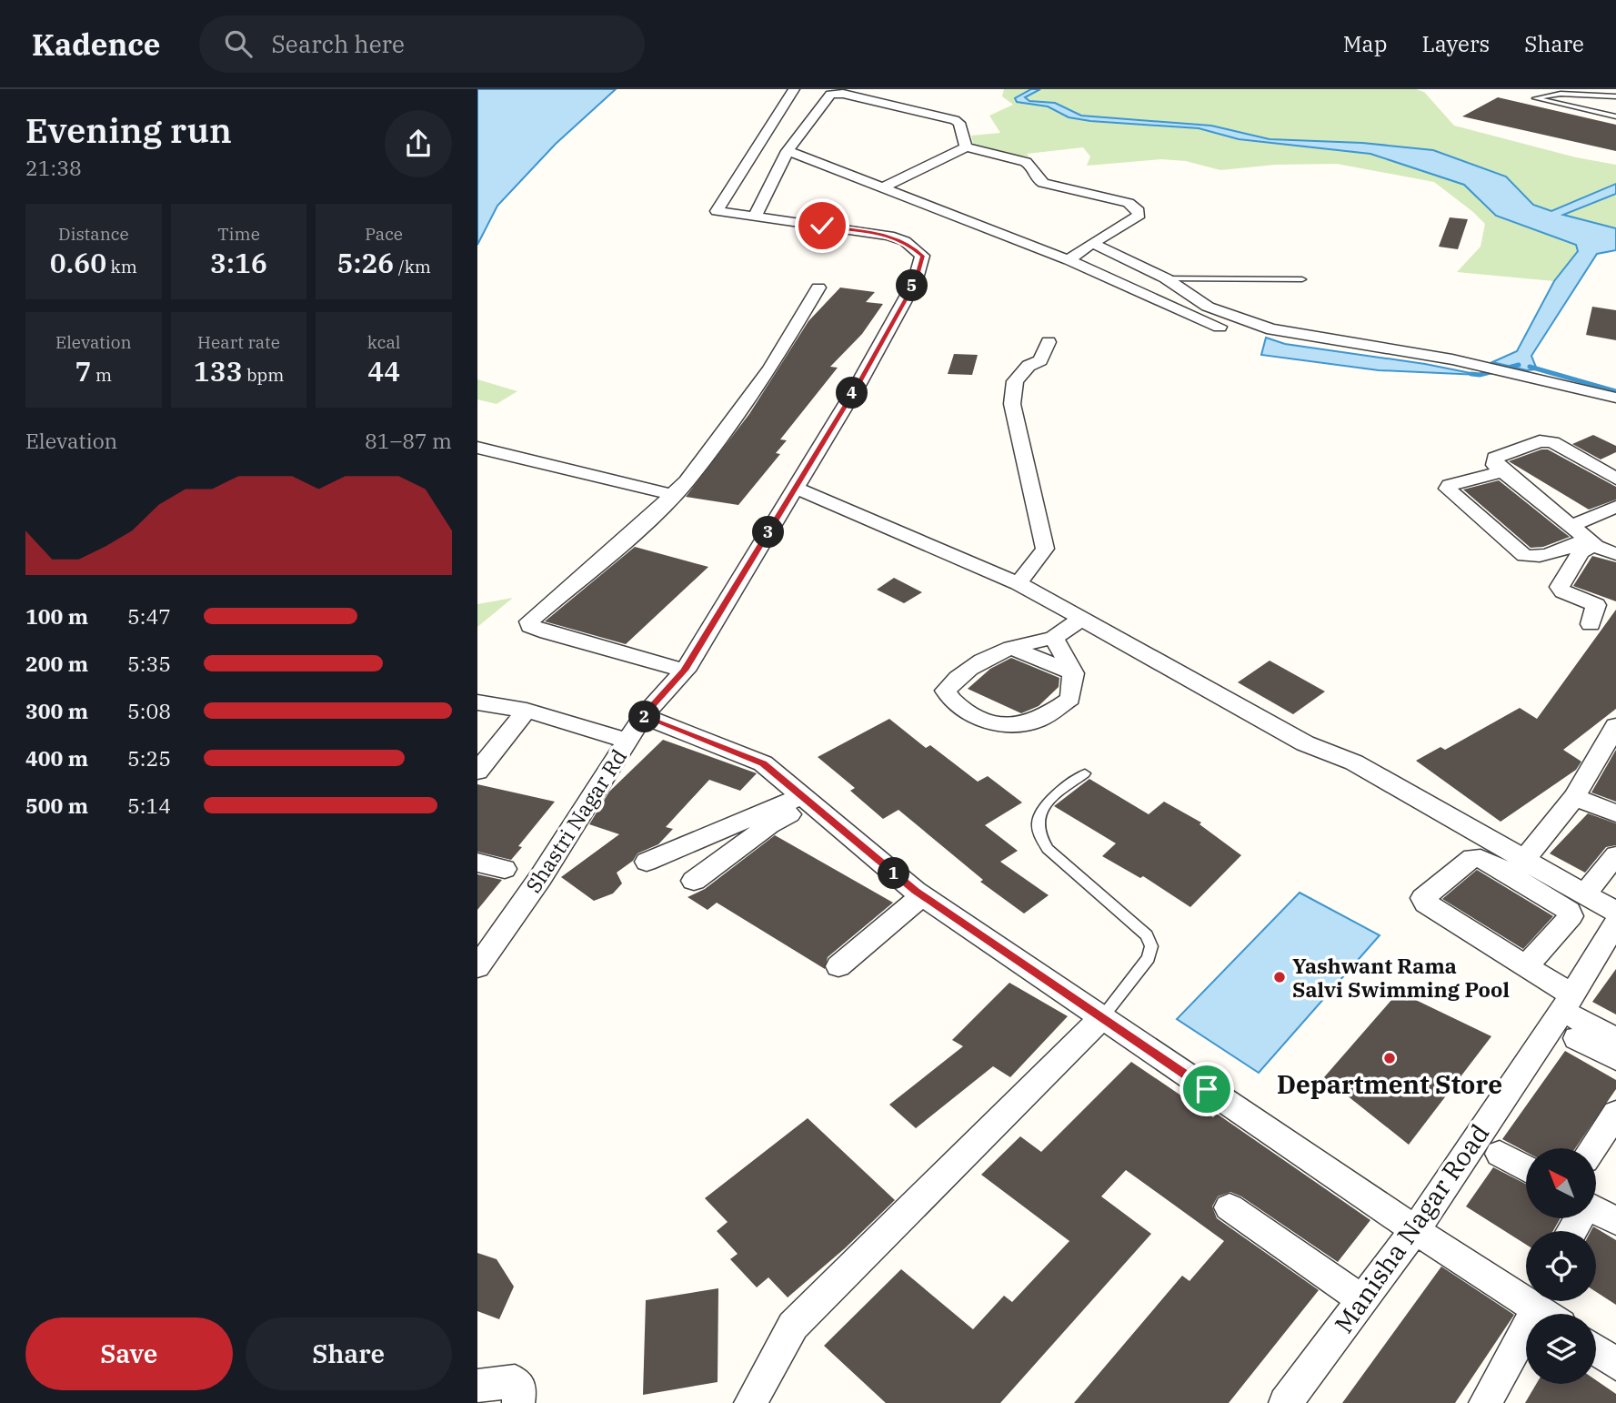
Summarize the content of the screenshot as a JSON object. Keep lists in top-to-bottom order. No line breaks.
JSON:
{"streets":{"street":["Shastri Nagar Rd","Manisha Nagar Road"]},"places":["Yashwant Rama Salvi Swimming Pool","Department Store"],"north":"top left","page":{"header":"Kadence","search":"Search here","nav":["Map","Layers","Share"],"heading":["Evening run","21:38"],"stats":[["Distance","0.60 km"],["Time","3:16"],["Pace","5:26 /km"],["Elevation","7 m"],["Heart rate","133 bpm"],["kcal","44"]],"pins":["5","4","3","2","1"],"chart":["Elevation","81–87 m"],"list":[{"name":"100 m","note":"5:47"},{"name":"200 m","note":"5:35"},{"name":"300 m","note":"5:08"},{"name":"400 m","note":"5:25"},{"name":"500 m","note":"5:14"}],"buttons":["Save","Share"]}}
